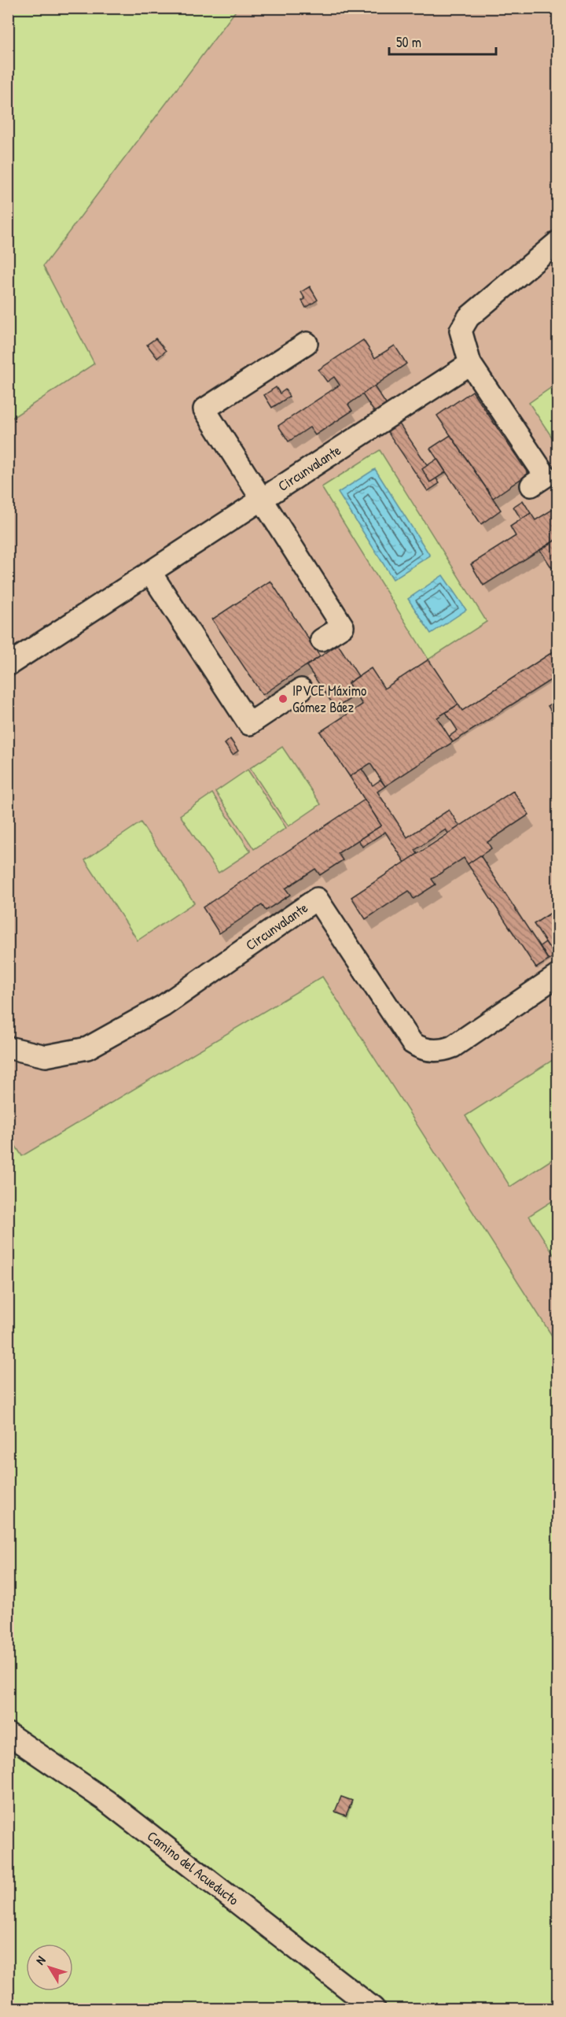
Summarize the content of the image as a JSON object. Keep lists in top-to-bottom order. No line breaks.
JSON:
{"streets":{"street":["Circunvalante","Camino del Acueducto"]},"places":["IPVCE Máximo Gómez Báez"],"scale_bar":"50 m","north":"top left"}
